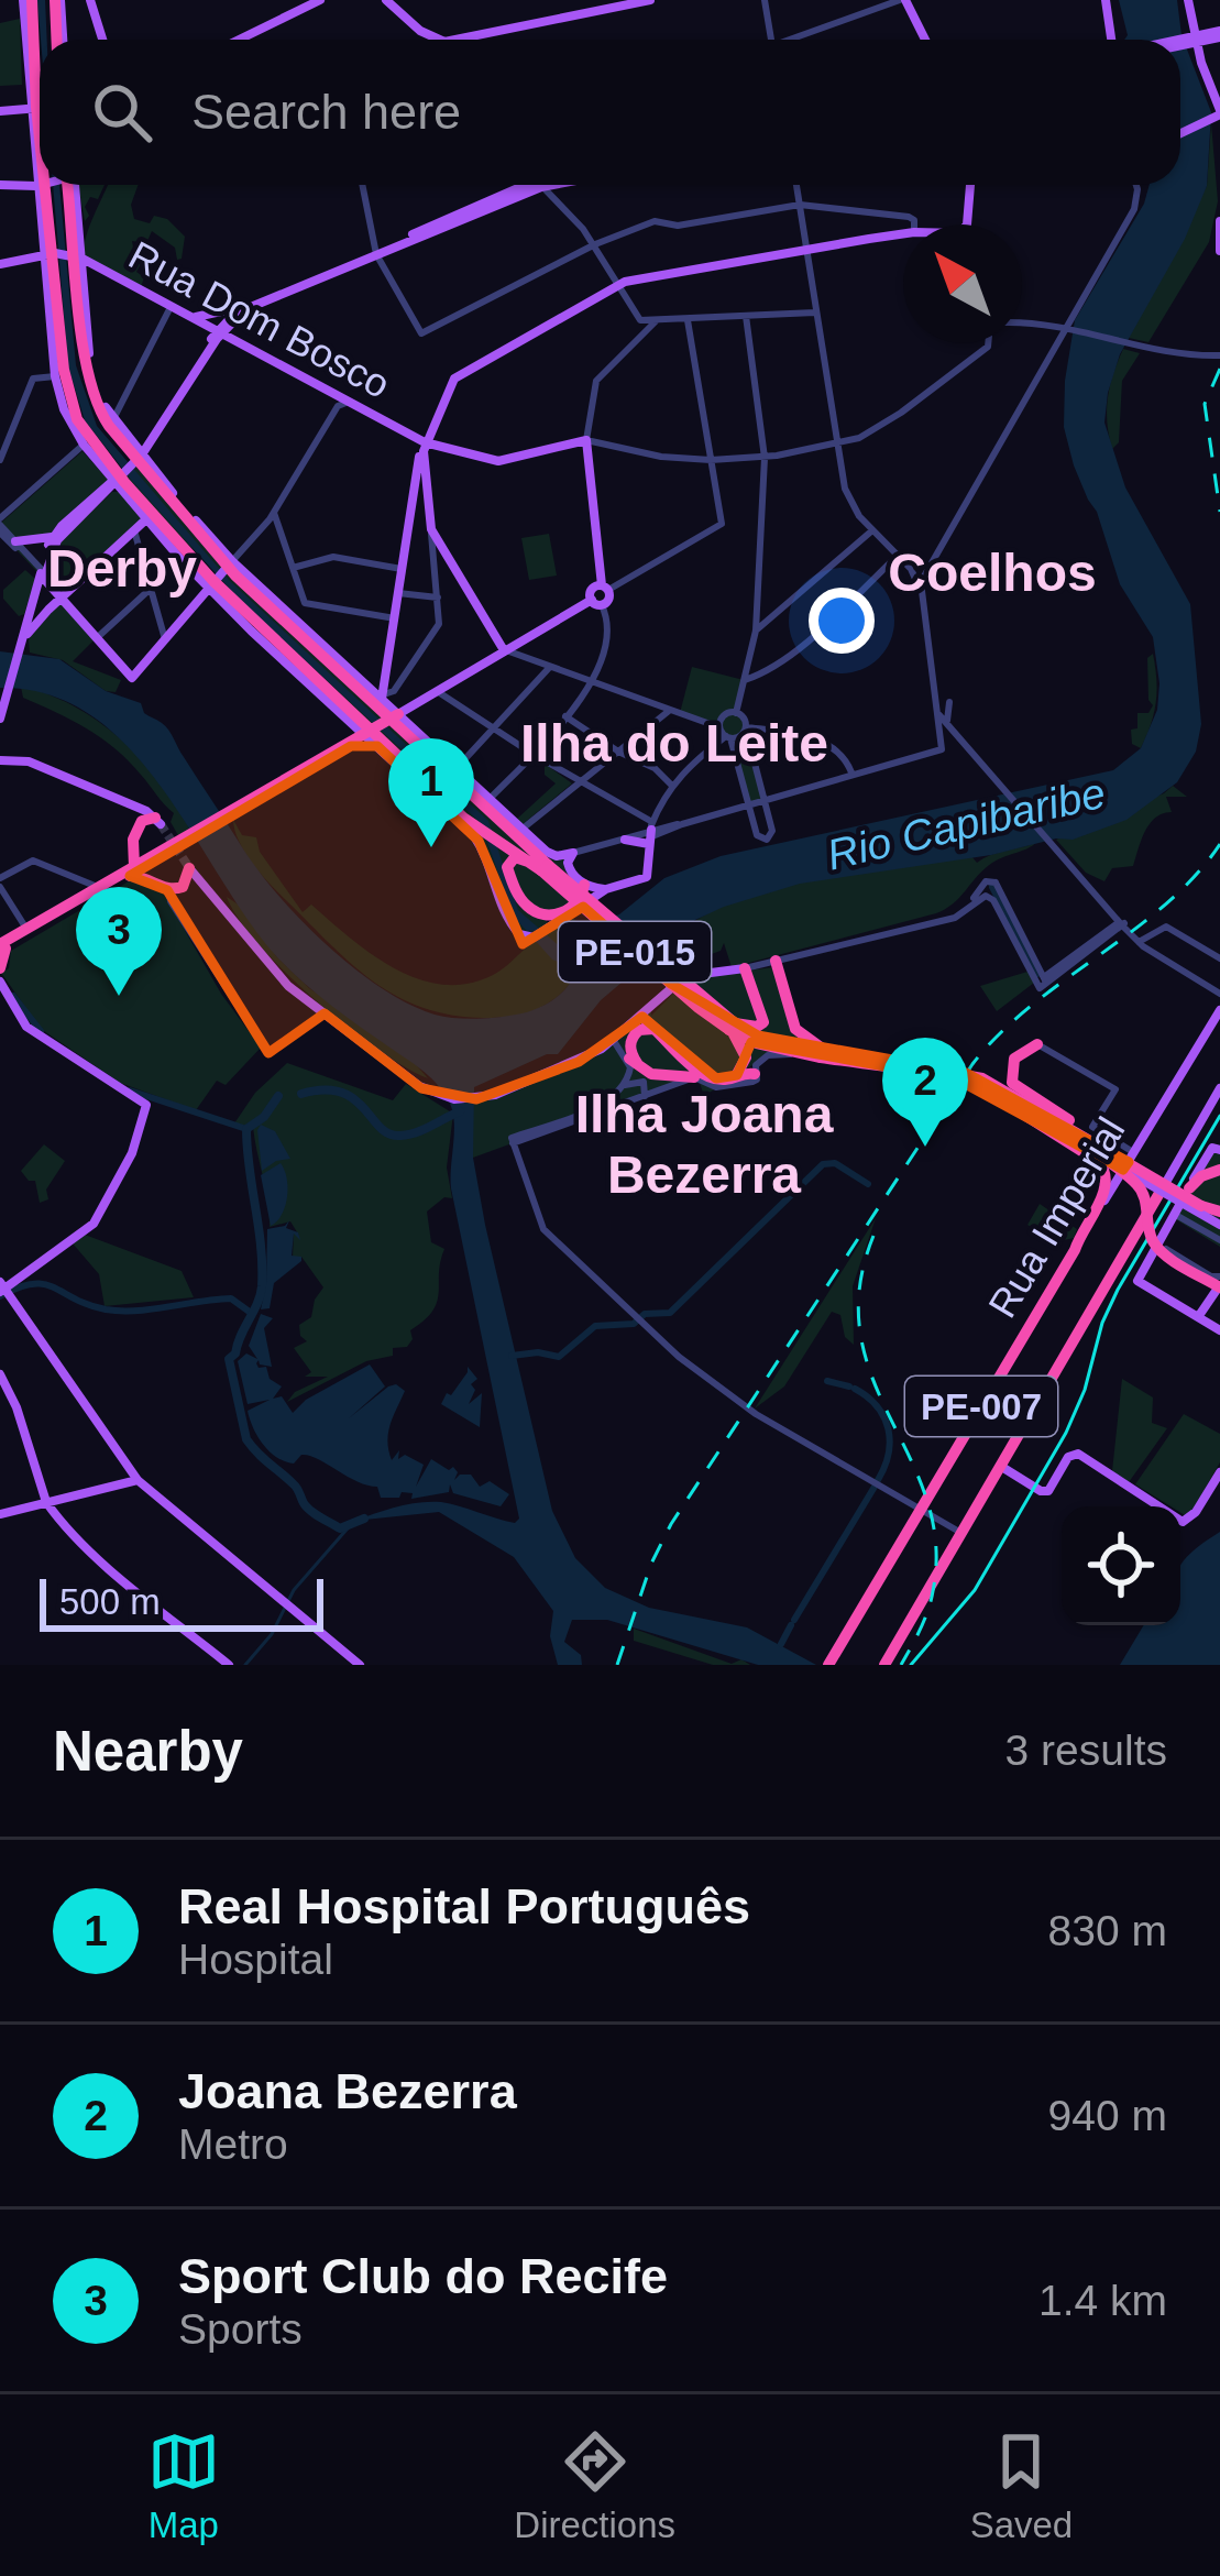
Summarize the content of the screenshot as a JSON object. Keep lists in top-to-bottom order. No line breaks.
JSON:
{"streets":{"highway":["PE-015","Rua Imperial","PE-007"],"main road":["Rua Dom Bosco"]},"crossings":[["Rua Dom Bosco","PE-015"],["PE-015","Rua Imperial"]],"districts":["Derby","Coelhos","Ilha do Leite","Ilha Joana Bezerra"],"water":["Rio Capibaribe"],"scale_bar":"500 m","north":"top left","page":{"search":"Search here","pins":["1","3","2"],"scale":"500 m","heading":["Nearby","3 results"],"list":[{"mark":"1","name":"Real Hospital Português","note":"Hospital","value":"830 m"},{"mark":"2","name":"Joana Bezerra","note":"Metro","value":"940 m"},{"mark":"3","name":"Sport Club do Recife","note":"Sports","value":"1.4 km"}],"nav":["Map","Directions","Saved"]}}
